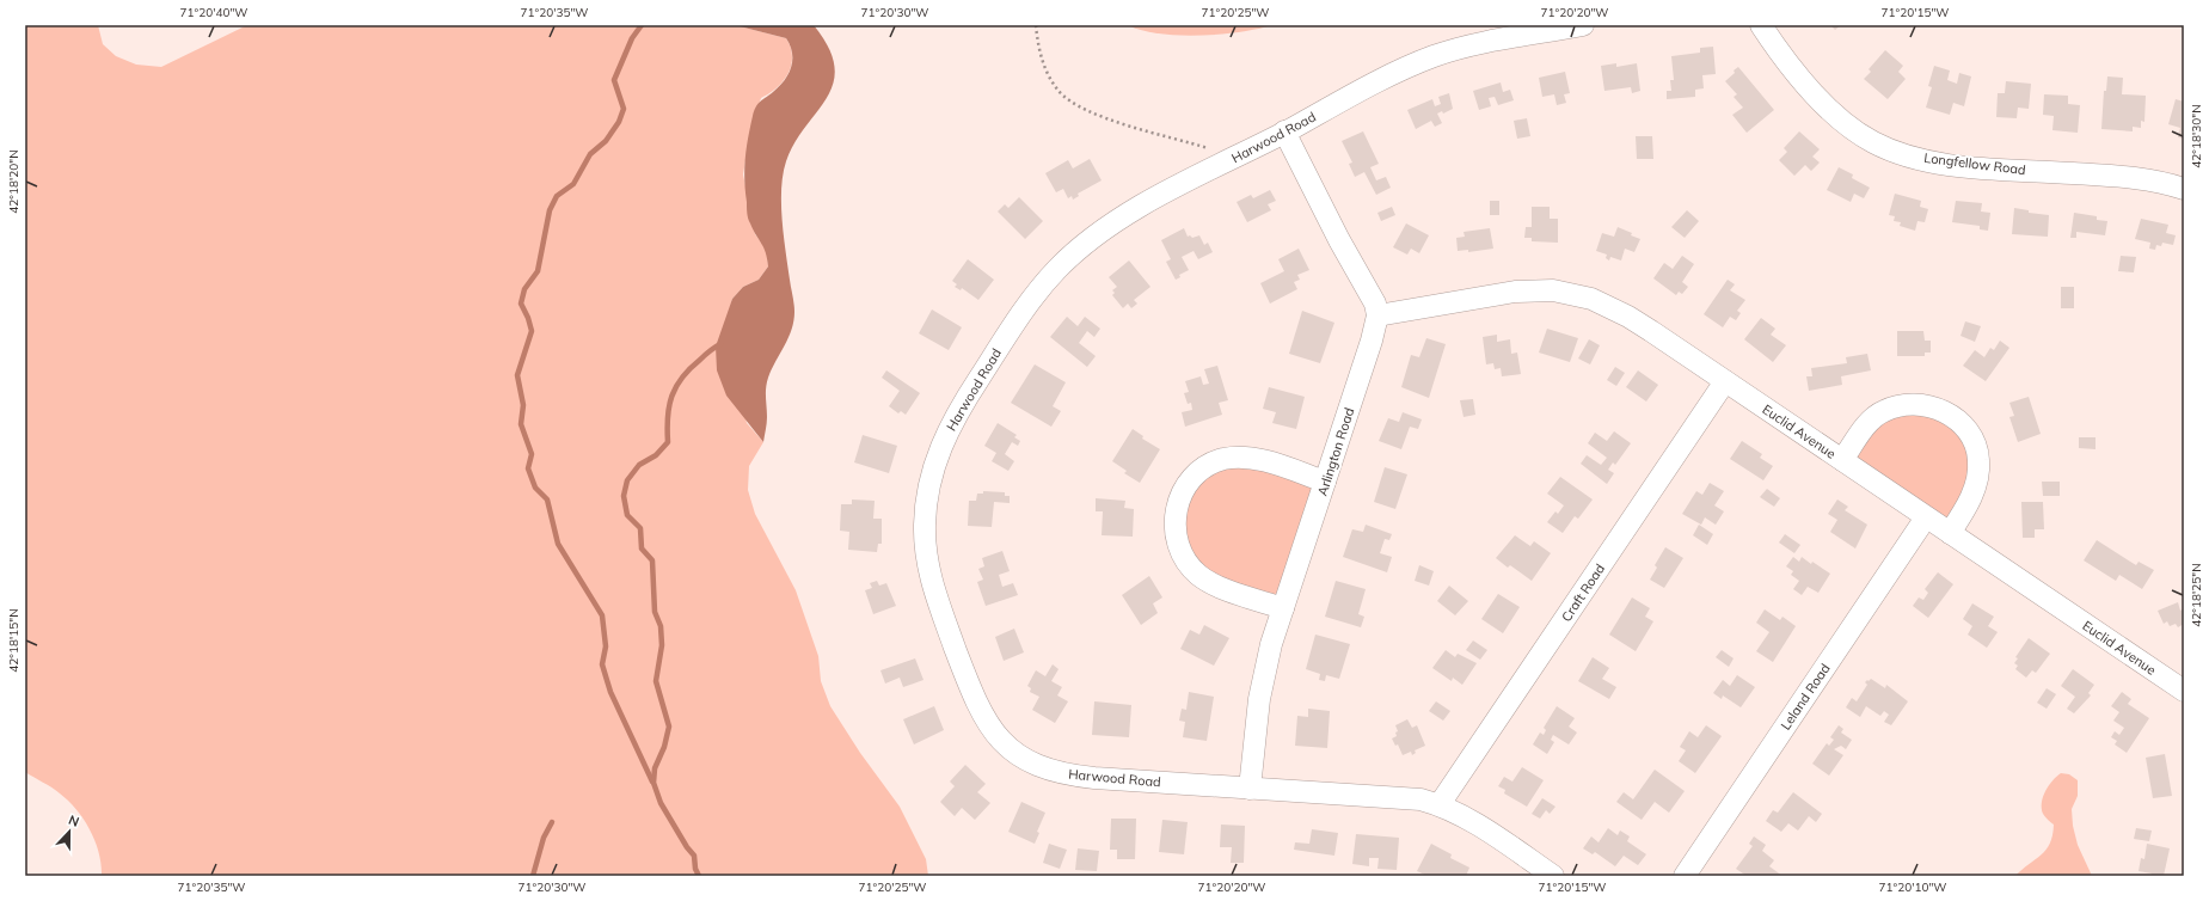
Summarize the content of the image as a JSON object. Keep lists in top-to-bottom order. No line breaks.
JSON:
{"streets":{"street":["Harwood Road","Longfellow Road","Euclid Avenue","Arlington Road","Craft Road","Leland Road"]},"crossings":[["Harwood Road","Arlington Road"],["Harwood Road","Craft Road"],["Euclid Avenue","Arlington Road"],["Euclid Avenue","Craft Road"],["Euclid Avenue","Leland Road"]],"north":"top","coordinates":["71°20'40\"W","71°20'35\"W","71°20'30\"W","71°20'25\"W","71°20'20\"W","71°20'15\"W","42°18'30\"N","42°18'20\"N","42°18'25\"N","42°18'15\"N","71°20'10\"W"]}
